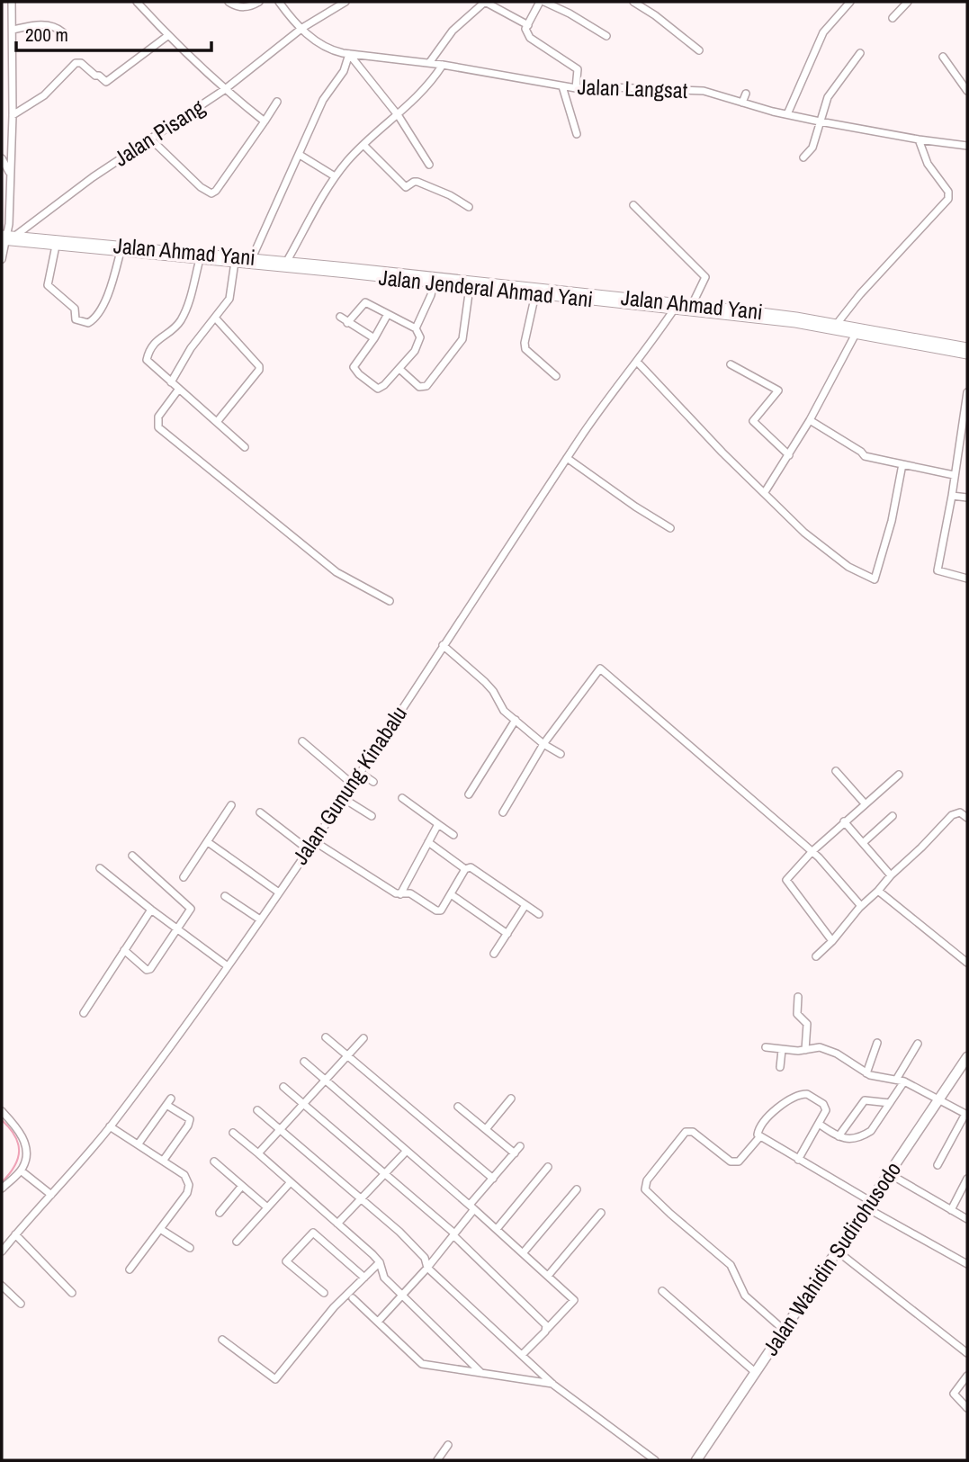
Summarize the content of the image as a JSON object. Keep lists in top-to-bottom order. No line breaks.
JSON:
{"streets":{"highway":["Jalan Wahidin Sudirohusodo"],"main road":["Jalan Ahmad Yani","Jalan Jenderal Ahmad Yani"],"street":["Jalan Langsat","Jalan Pisang","Jalan Gunung Kinabalu"]},"crossings":[["Jalan Langsat","Jalan Pisang"],["Jalan Pisang","Jalan Ahmad Yani"],["Jalan Pisang","Jalan Jenderal Ahmad Yani"],["Jalan Ahmad Yani","Jalan Jenderal Ahmad Yani"],["Jalan Ahmad Yani","Jalan Gunung Kinabalu"],["Jalan Jenderal Ahmad Yani","Jalan Gunung Kinabalu"]],"scale_bar":"200 m"}
